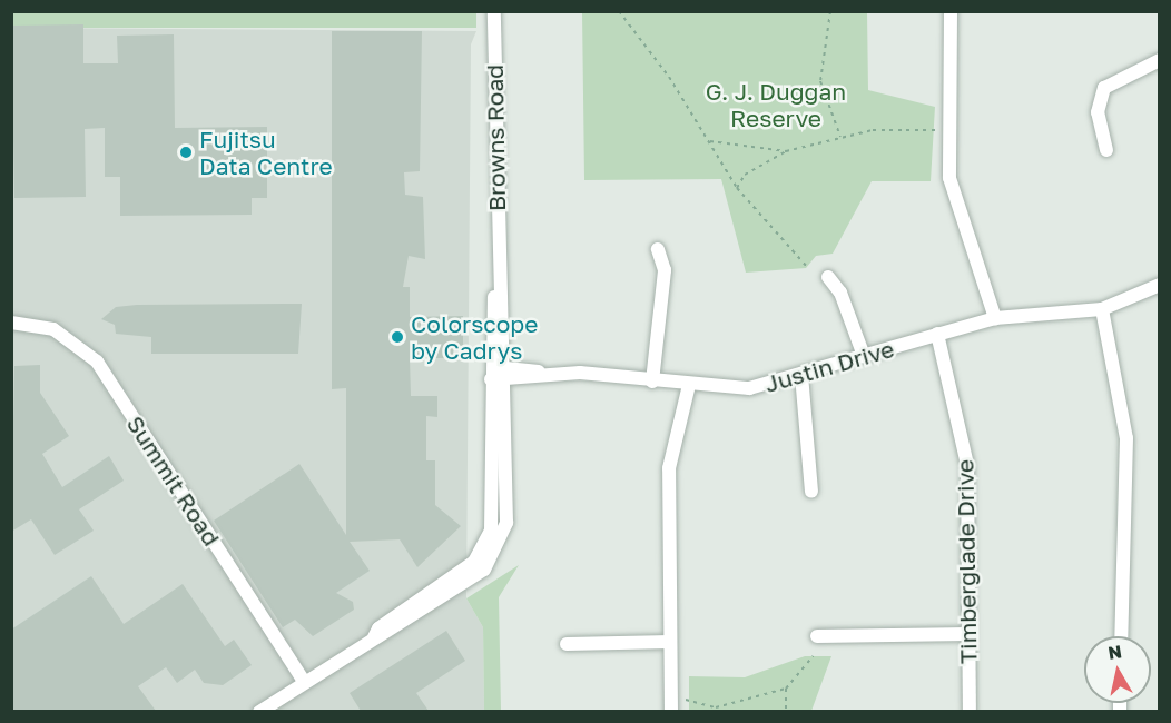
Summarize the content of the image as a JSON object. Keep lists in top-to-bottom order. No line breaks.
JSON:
{"streets":{"street":["Browns Road","Justin Drive","Summit Road","Timberglade Drive"]},"crossings":[["Browns Road","Justin Drive"],["Browns Road","Summit Road"],["Justin Drive","Timberglade Drive"]],"parks":["G. J. Duggan Reserve"],"places":["Fujitsu Data Centre","Colorscope by Cadrys"],"north":"top"}
